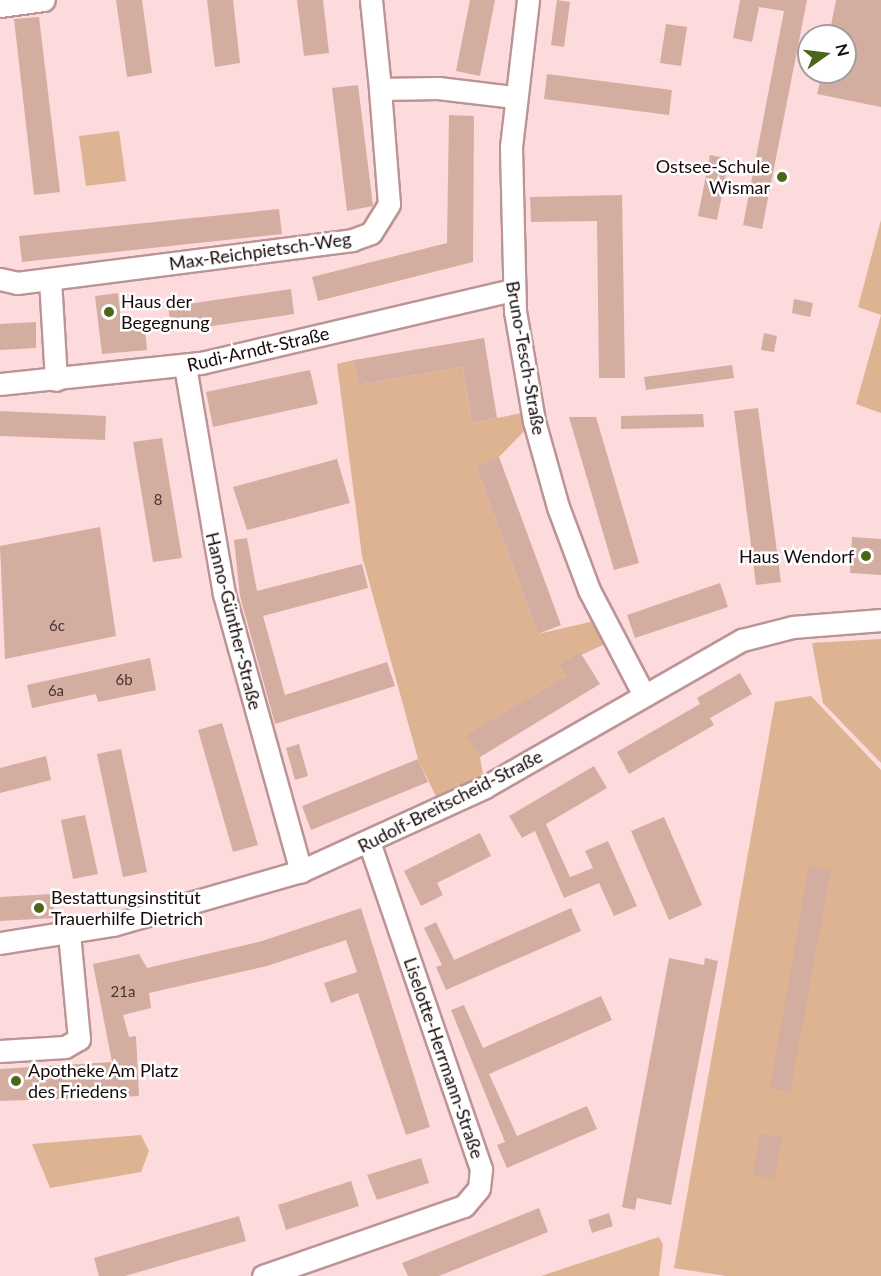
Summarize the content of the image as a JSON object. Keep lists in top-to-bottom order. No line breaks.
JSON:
{"streets":{"street":["Max-Reichpietsch-Weg","Rudi-Arndt-Straße","Bruno-Tesch-Straße","Hanno-Günther-Straße","Rudolf-Breitscheid-Straße","Liselotte-Herrmann-Straße"]},"crossings":[["Rudi-Arndt-Straße","Bruno-Tesch-Straße"],["Rudi-Arndt-Straße","Hanno-Günther-Straße"],["Bruno-Tesch-Straße","Rudolf-Breitscheid-Straße"],["Hanno-Günther-Straße","Rudolf-Breitscheid-Straße"],["Rudolf-Breitscheid-Straße","Liselotte-Herrmann-Straße"]],"places":["Ostsee-Schule Wismar","Haus der Begegnung","Haus Wendorf","Bestattungsinstitut Trauerhilfe Dietrich","Apotheke Am Platz des Friedens"],"house_numbers":["8","6c","6b","6a","21a"],"north":"right"}
